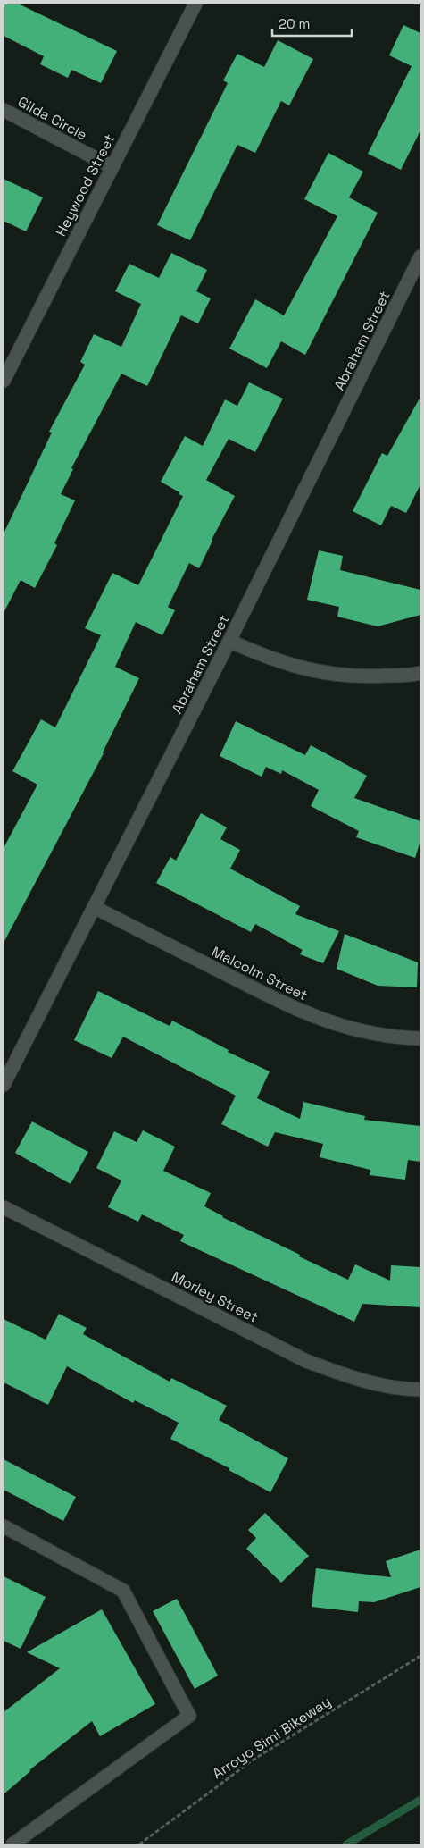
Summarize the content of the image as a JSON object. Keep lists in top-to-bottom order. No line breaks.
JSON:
{"streets":{"street":["Gilda Circle","Heywood Street","Abraham Street","Malcolm Street","Morley Street"],"path":["Arroyo Simi Bikeway"]},"crossings":[["Gilda Circle","Heywood Street"],["Abraham Street","Malcolm Street"]],"scale_bar":"20 m"}
